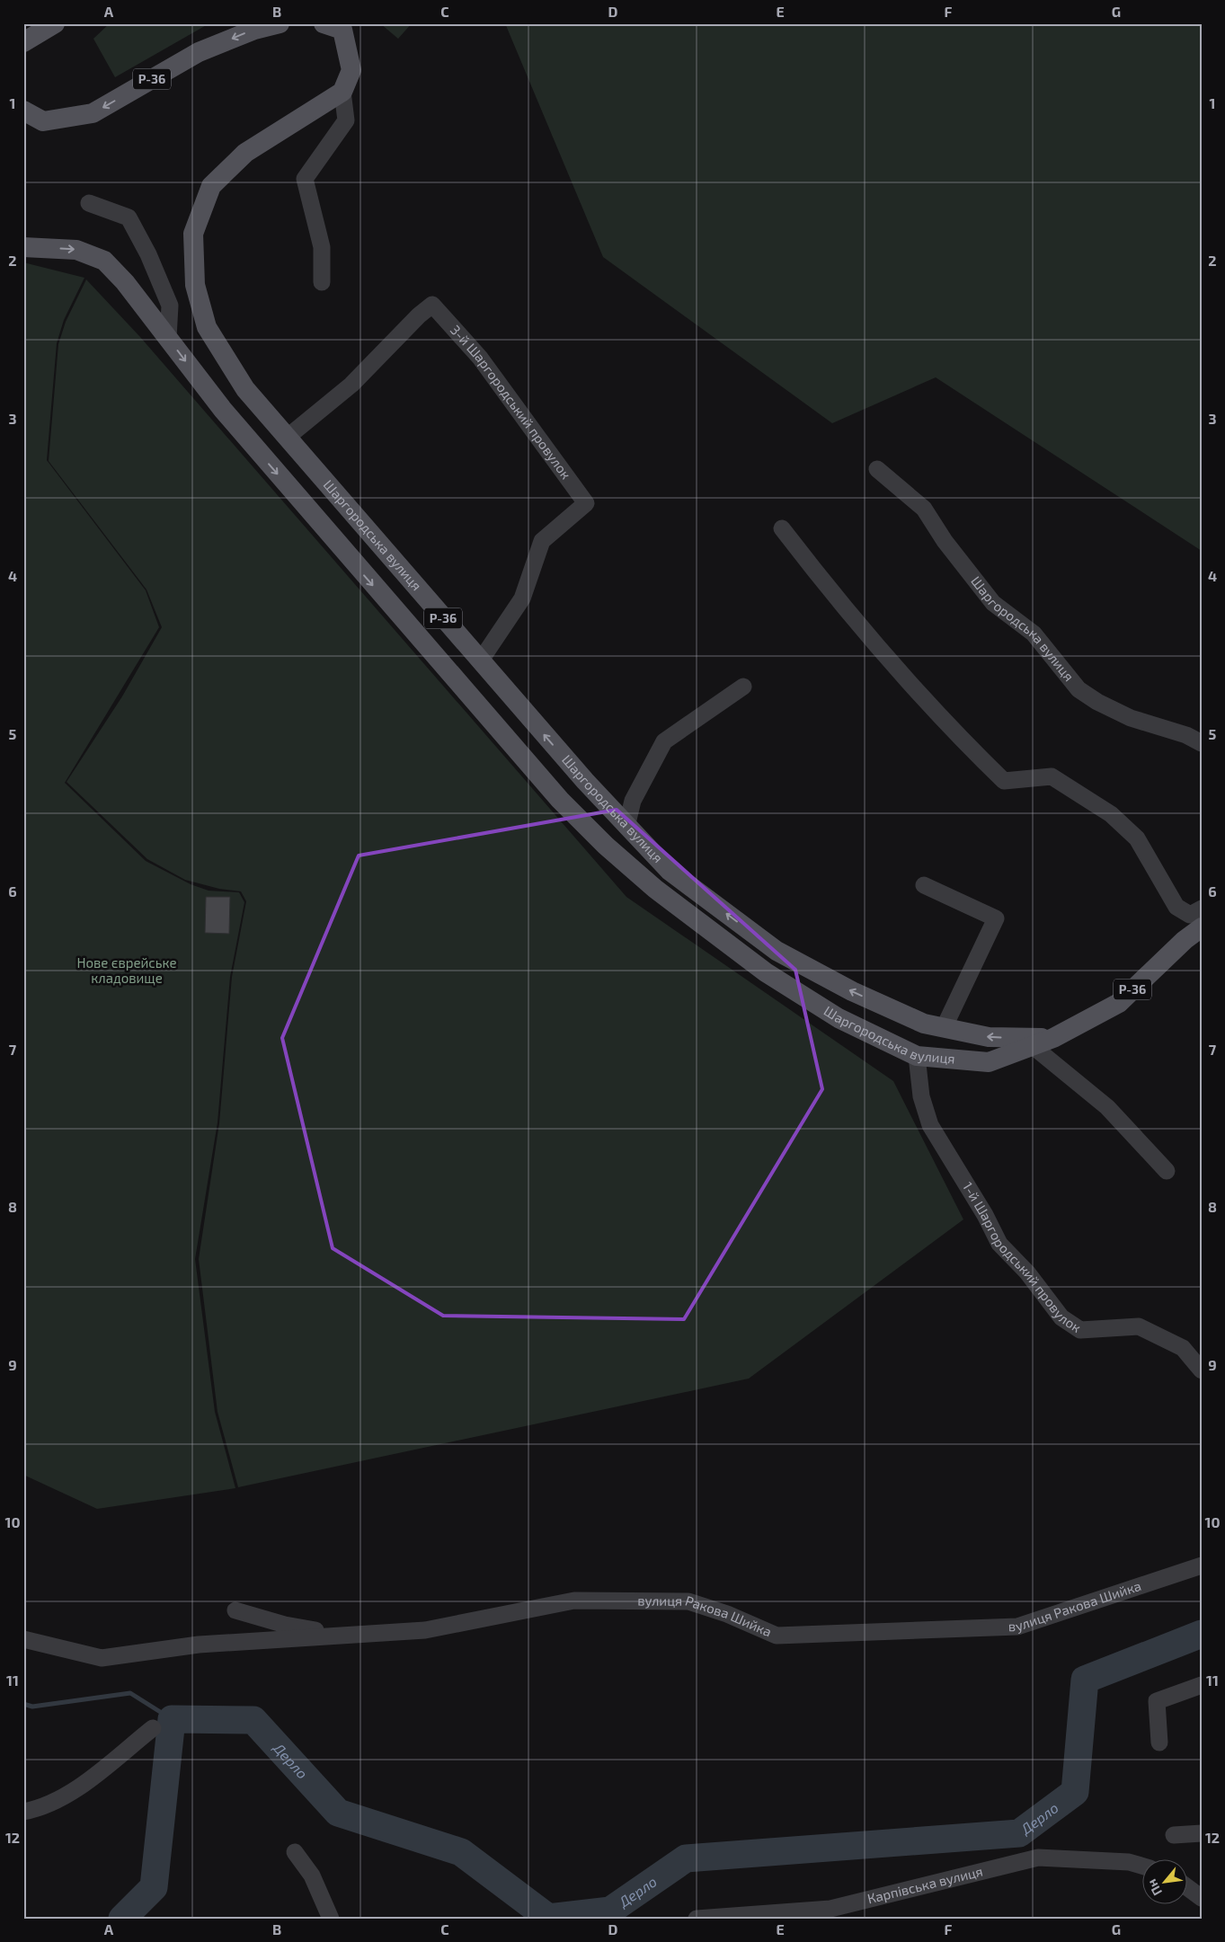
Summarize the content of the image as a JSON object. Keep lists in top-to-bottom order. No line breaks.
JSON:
{"streets":{"main road":["Р-36","Шаргородська вулиця"],"street":["3-й Шаргородський провулок","1-й Шаргородський провулок","вулиця Ракова Шийка","Карпівська вулиця"]},"crossings":[["3-й Шаргородський провулок","Шаргородська вулиця"],["Шаргородська вулиця","1-й Шаргородський провулок"]],"water":["Дерло"],"parks":["Нове єврейське кладовище"],"north":"bottom left","grid":{"columns":["A","B","C","D","E","F","G"],"rows":["1","2","3","4","5","6","7","8","9","10","11","12"]}}
